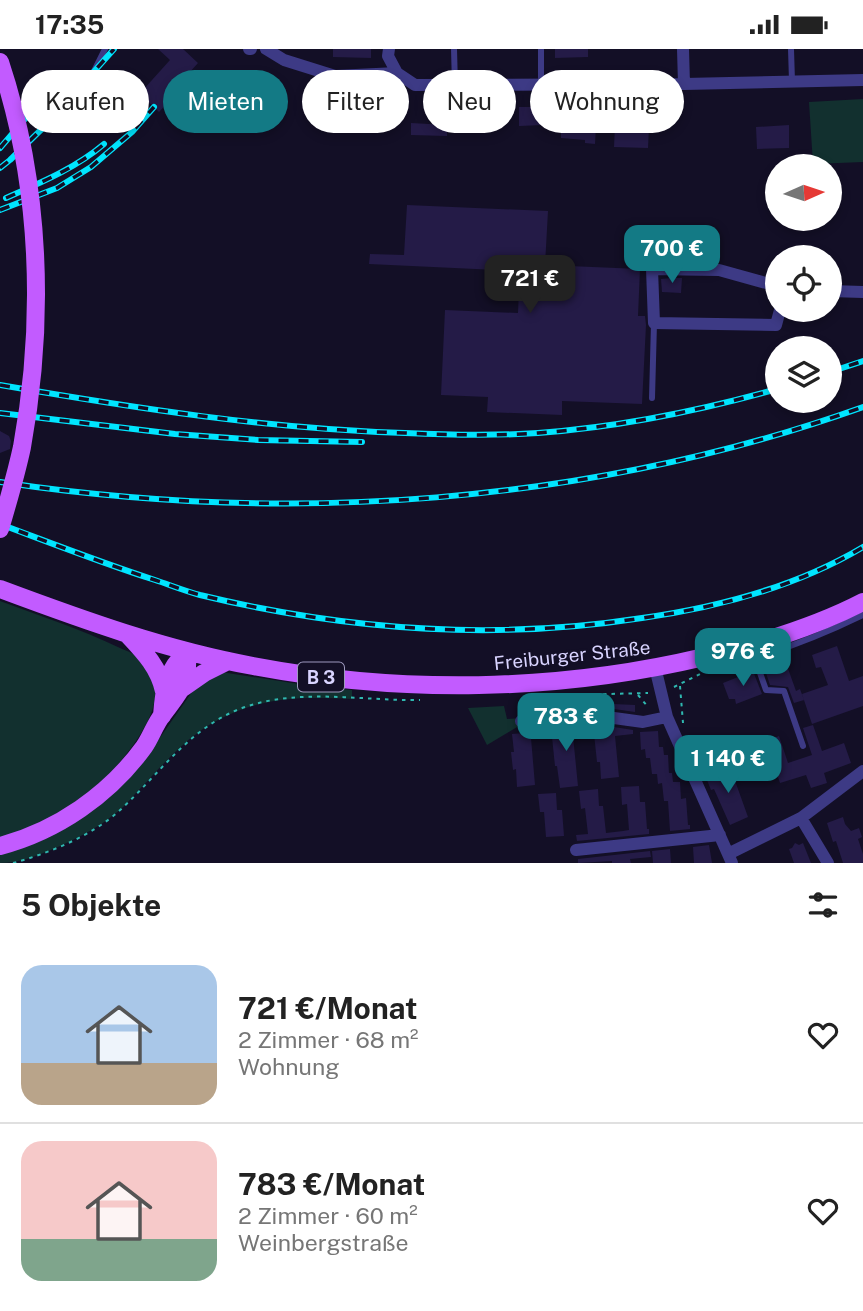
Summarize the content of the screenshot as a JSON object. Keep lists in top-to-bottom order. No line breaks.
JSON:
{"streets":{"main road":["Freiburger Straße","B 3"]},"crossings":[["Freiburger Straße","B 3"]],"north":"right","page":{"status":"17:35","chip":["Kaufen","Mieten","Filter","Neu","Wohnung"],"price":["700 €","721 €","976 €","783 €","1 140 €"],"heading":"5 Objekte","list":[{"name":"721 €/Monat","note":"2 Zimmer · 68 m² · Wohnung"},{"name":"783 €/Monat","note":"2 Zimmer · 60 m² · Weinbergstraße"}]}}
